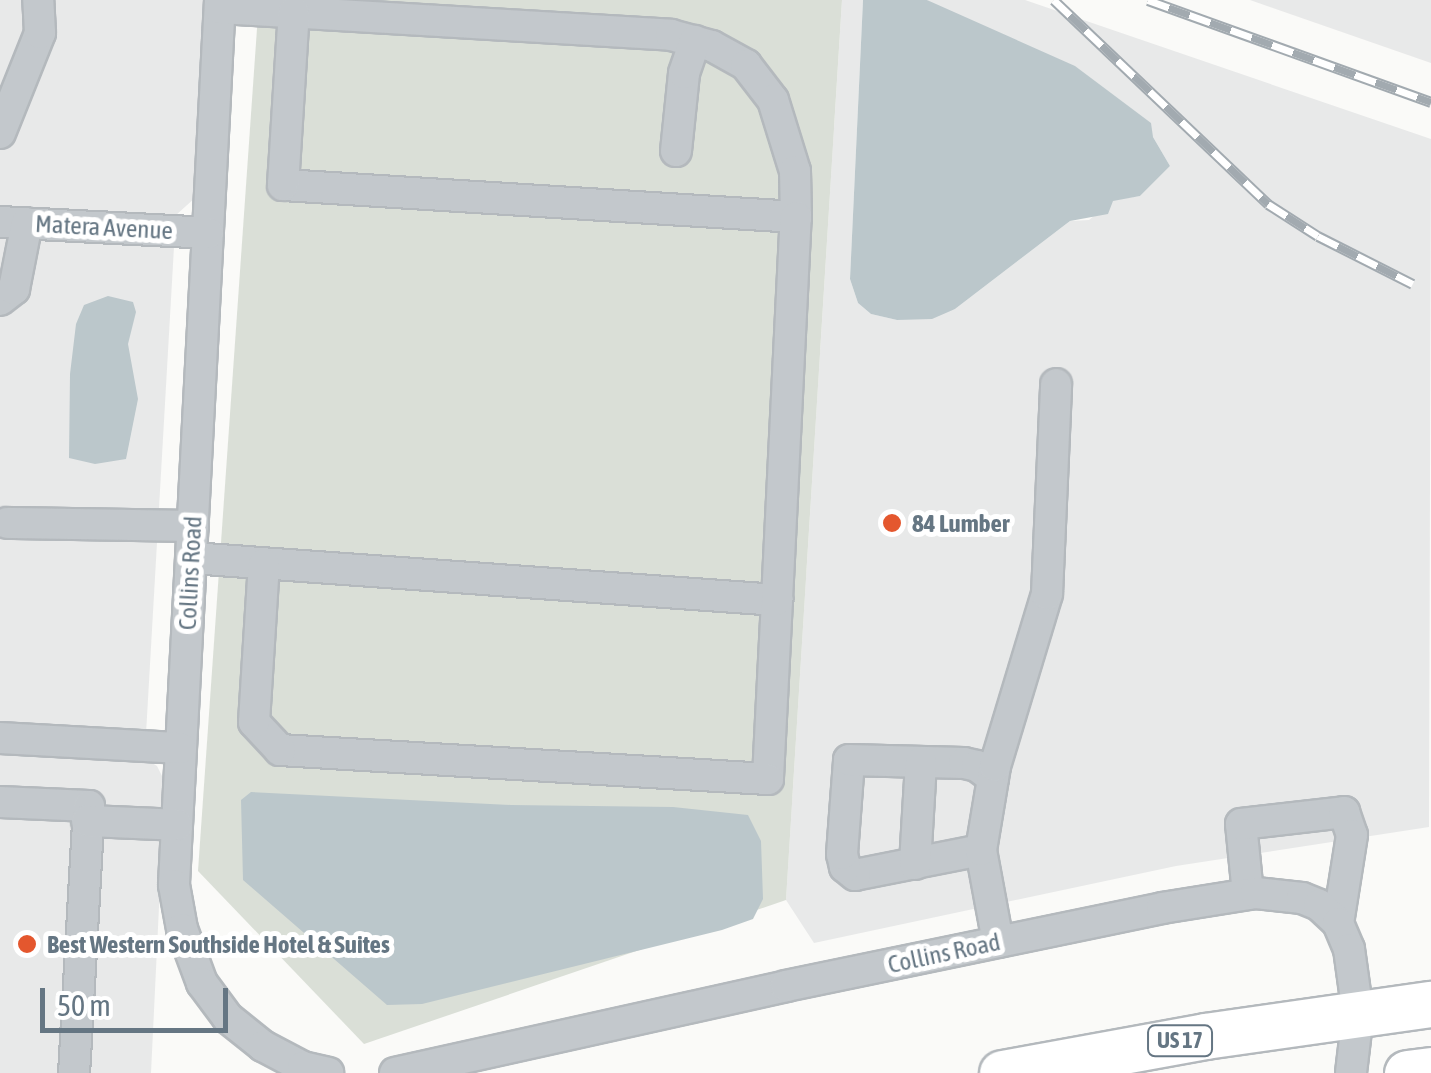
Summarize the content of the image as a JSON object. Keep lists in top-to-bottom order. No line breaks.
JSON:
{"streets":{"highway":["US 17"],"street":["Matera Avenue","Collins Road"]},"crossings":[["Matera Avenue","Collins Road"]],"places":["84 Lumber","Best Western Southside Hotel & Suites"],"scale_bar":"50 m"}
